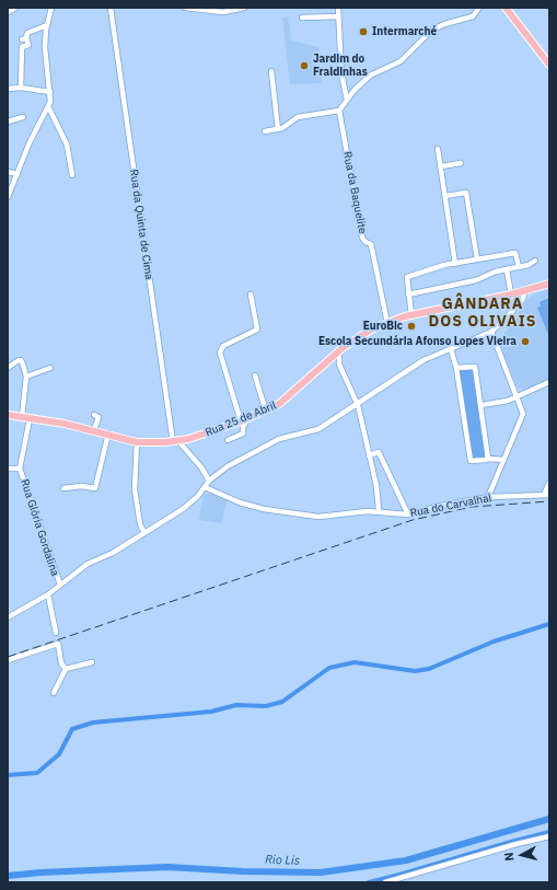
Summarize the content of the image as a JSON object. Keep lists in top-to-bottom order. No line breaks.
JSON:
{"streets":{"main road":["Rua 25 de Abril"],"street":["Rua da Baquelite","Rua da Quinta de Cima","Rua do Carvalhal","Rua Glória Gordalina"]},"crossings":[["Rua da Baquelite","Rua 25 de Abril"],["Rua da Quinta de Cima","Rua 25 de Abril"],["Rua 25 de Abril","Rua Glória Gordalina"]],"districts":["GÂNDARA DOS OLIVAIS"],"water":["Rio Lis"],"places":["Intermarché","Jardim do Fraldinhas","EuroBic","Escola Secundária Afonso Lopes Vieira"],"north":"left"}
